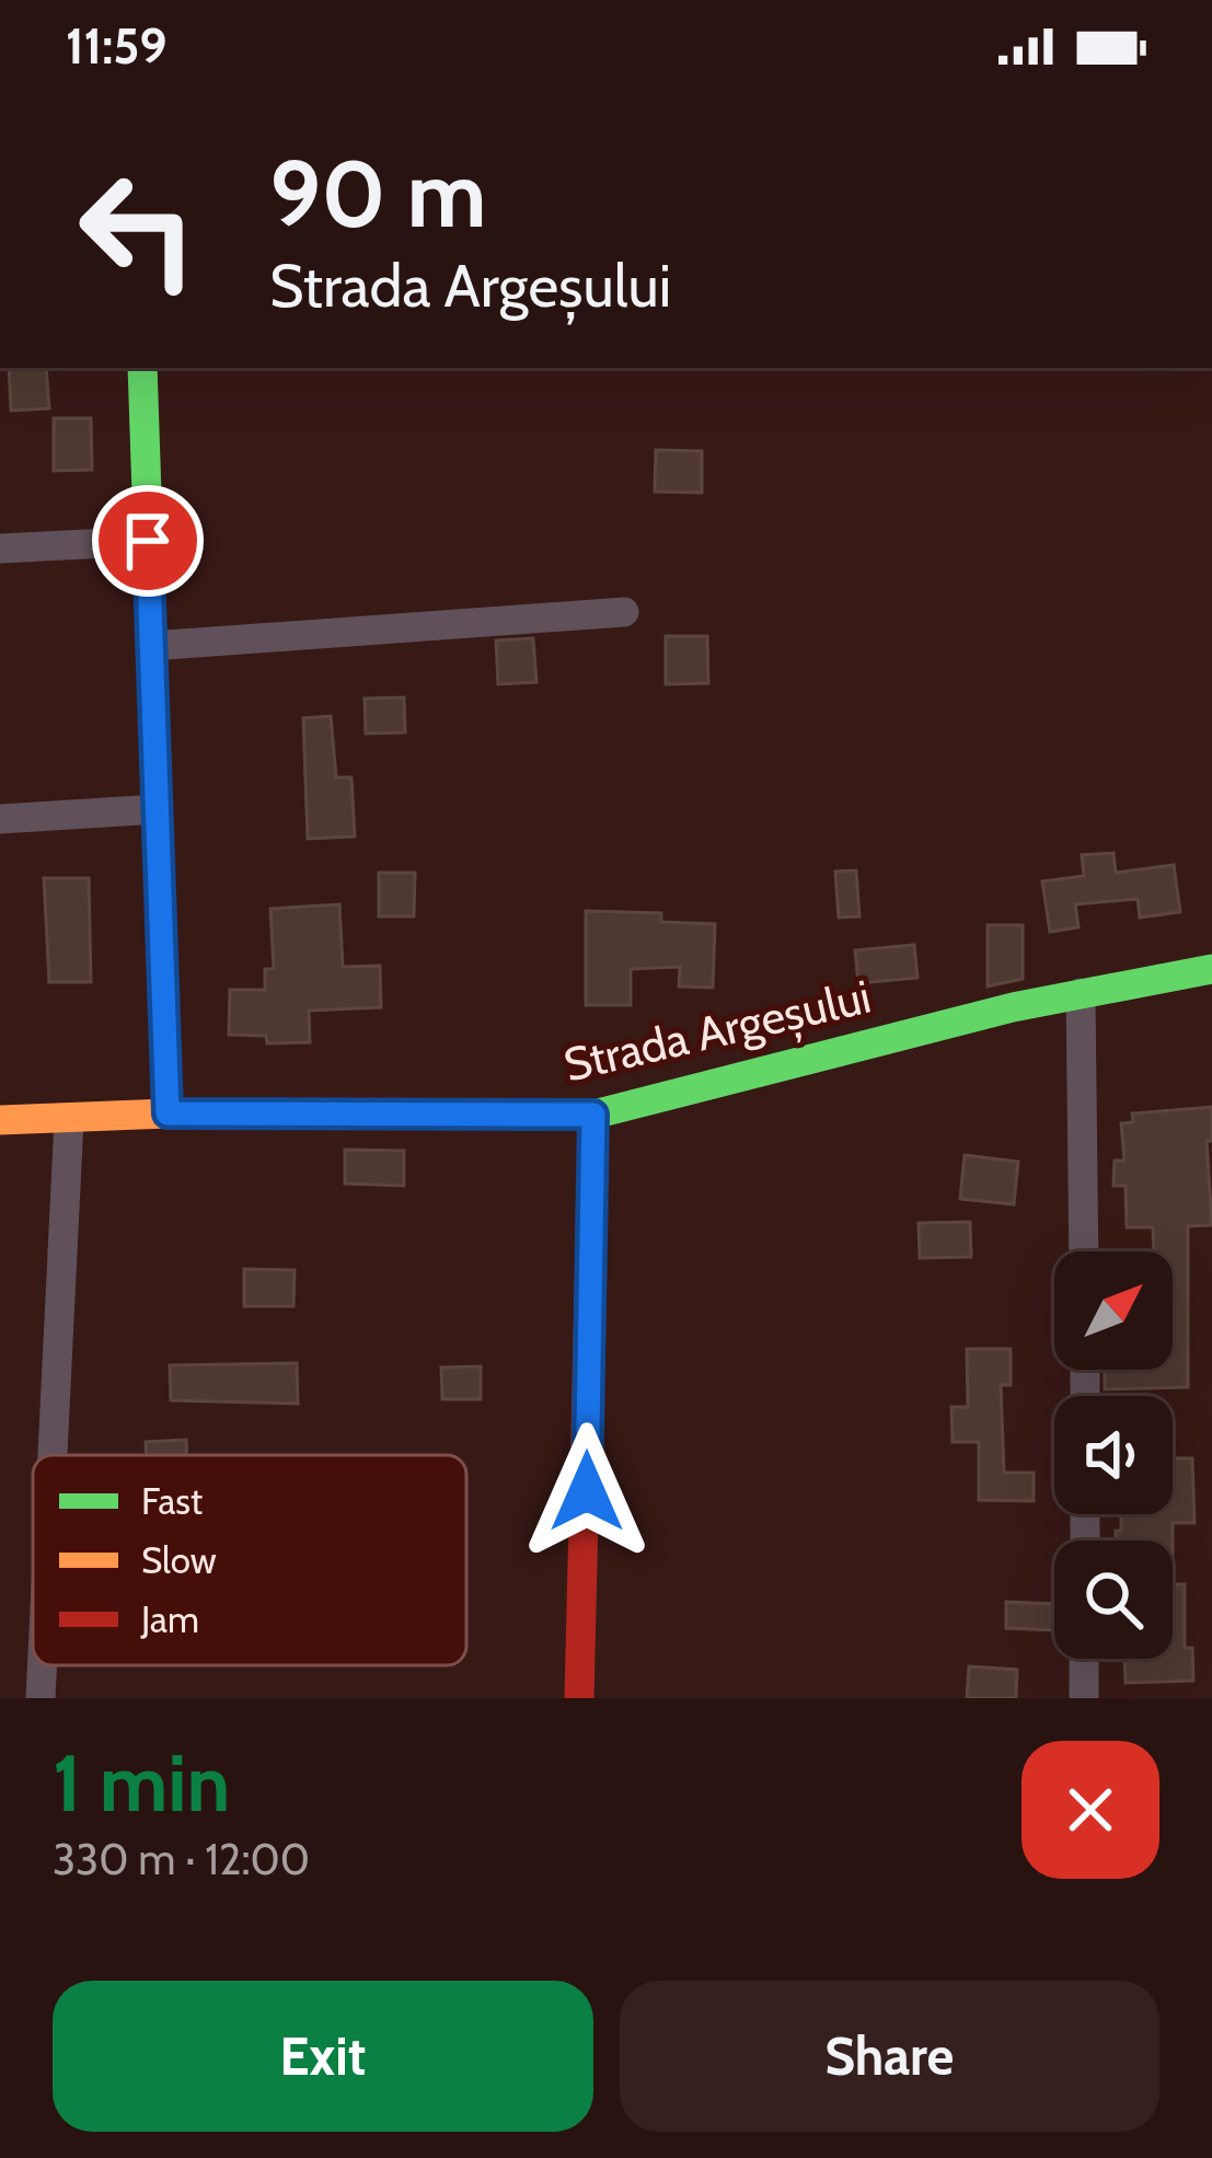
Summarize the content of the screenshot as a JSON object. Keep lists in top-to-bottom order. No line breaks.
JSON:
{"streets":{"street":["Strada Argeșului"]},"legend":["Fast","Slow","Jam"],"north":"top right","page":{"status":"11:59","turn":["90 m","Strada Argeșului"],"heading":["1 min","330 m · 12:00"],"buttons":["Exit","Share"]}}
